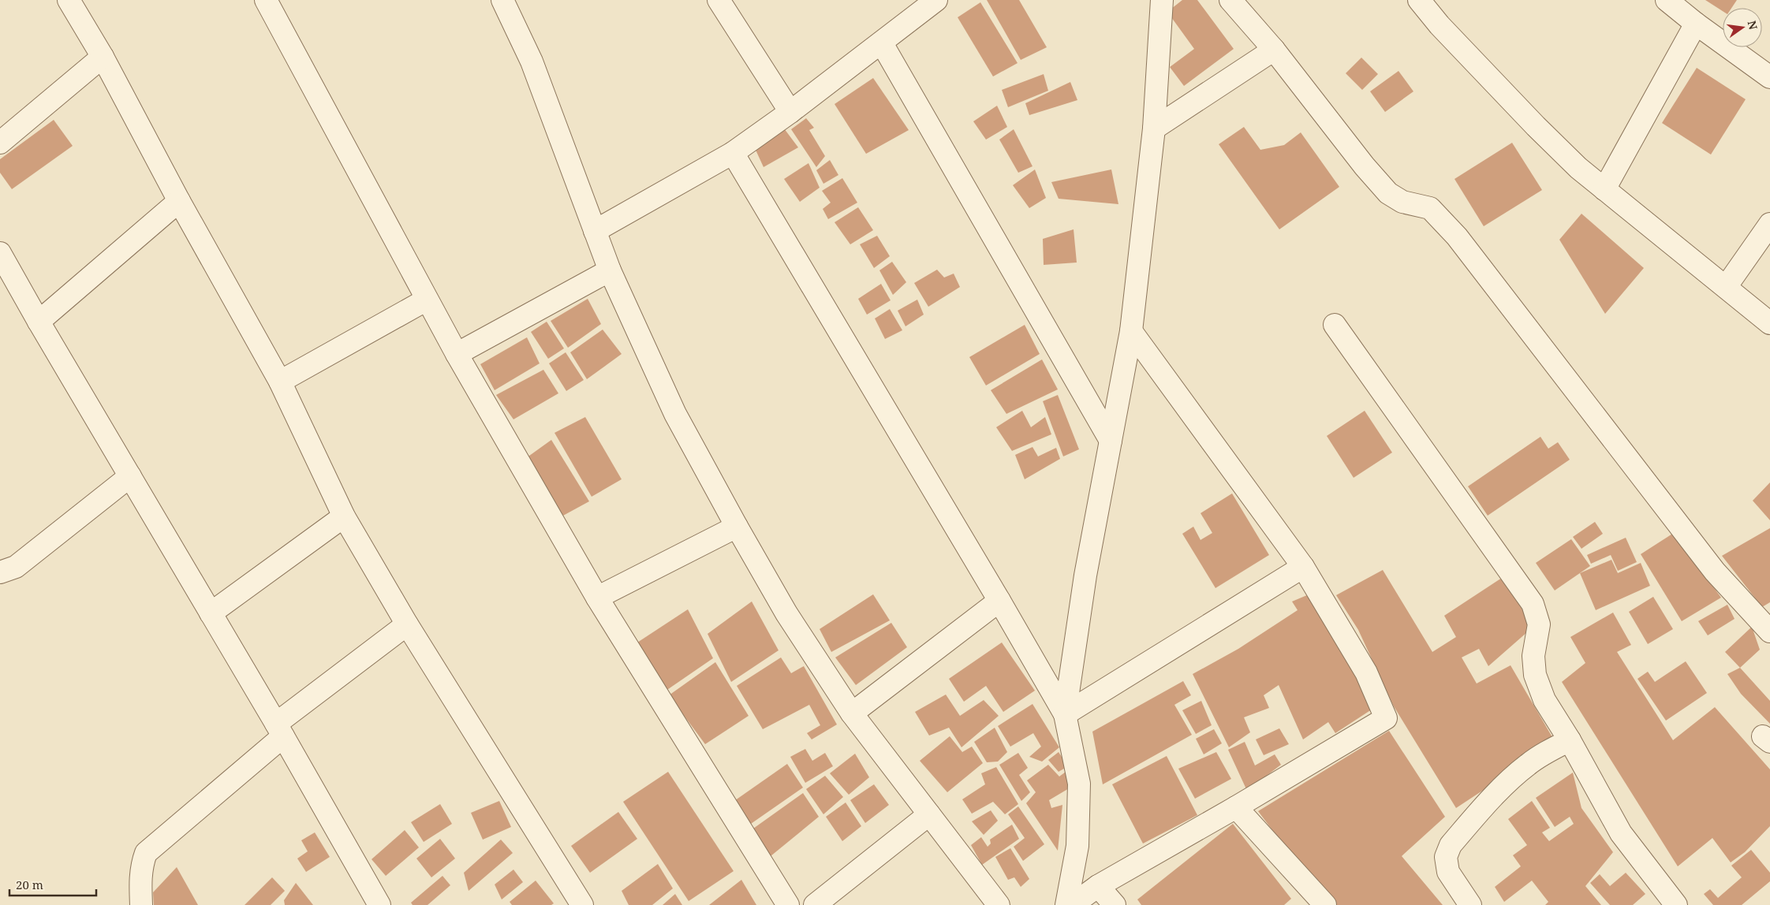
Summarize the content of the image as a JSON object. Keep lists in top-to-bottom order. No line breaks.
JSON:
{"scale_bar":"20 m","north":"right"}
